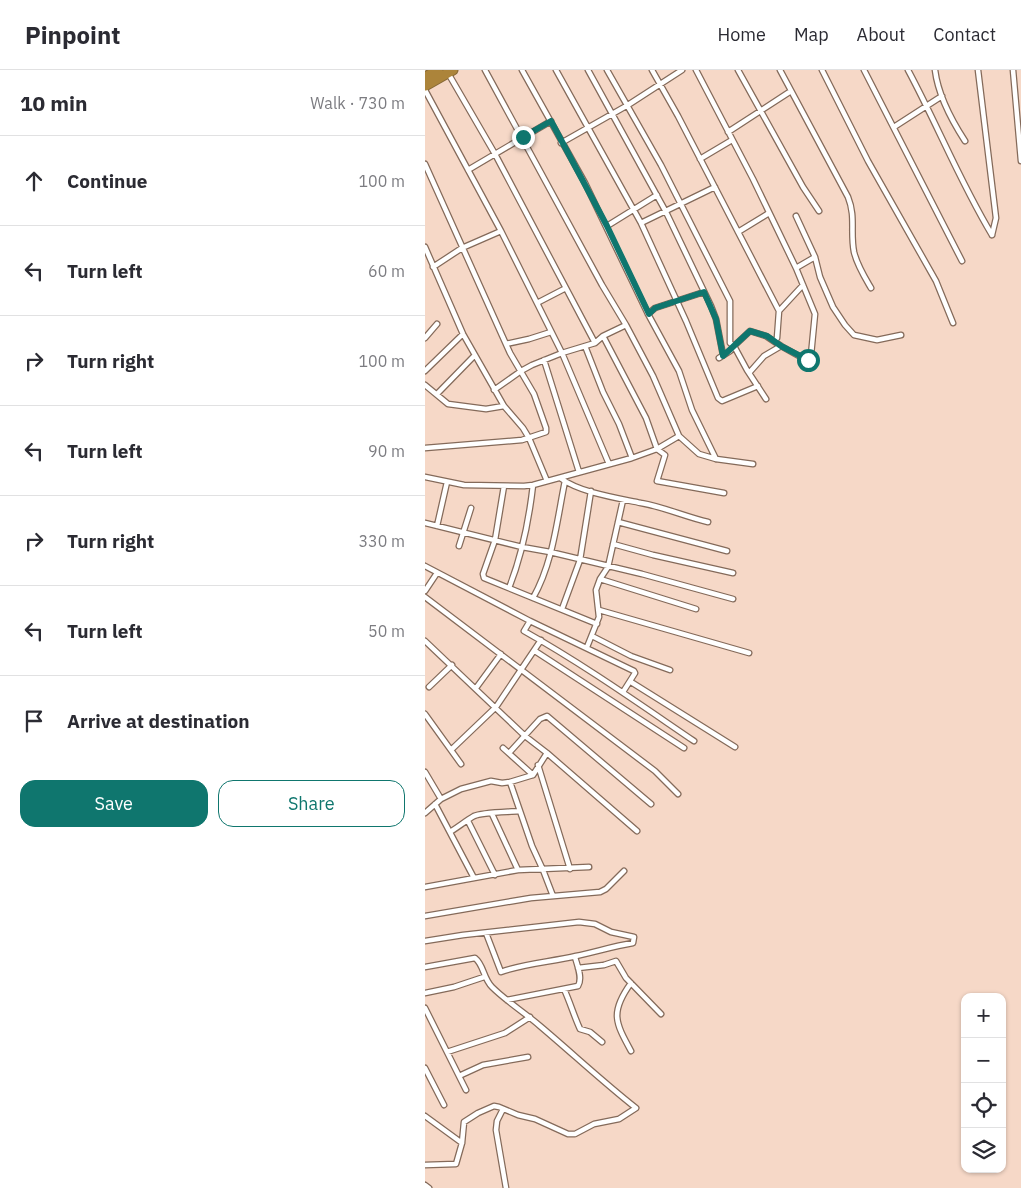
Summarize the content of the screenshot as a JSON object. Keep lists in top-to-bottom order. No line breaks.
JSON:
{"page":{"header":"Pinpoint","nav":["Home","Map","About","Contact"],"heading":["10 min","Walk · 730 m"],"list":[["Continue","100 m"],["Turn left","60 m"],["Turn right","100 m"],["Turn left","90 m"],["Turn right","330 m"],["Turn left","50 m"],"Arrive at destination"],"buttons":["Save","Share"],"map_buttons":["+","−"]}}
